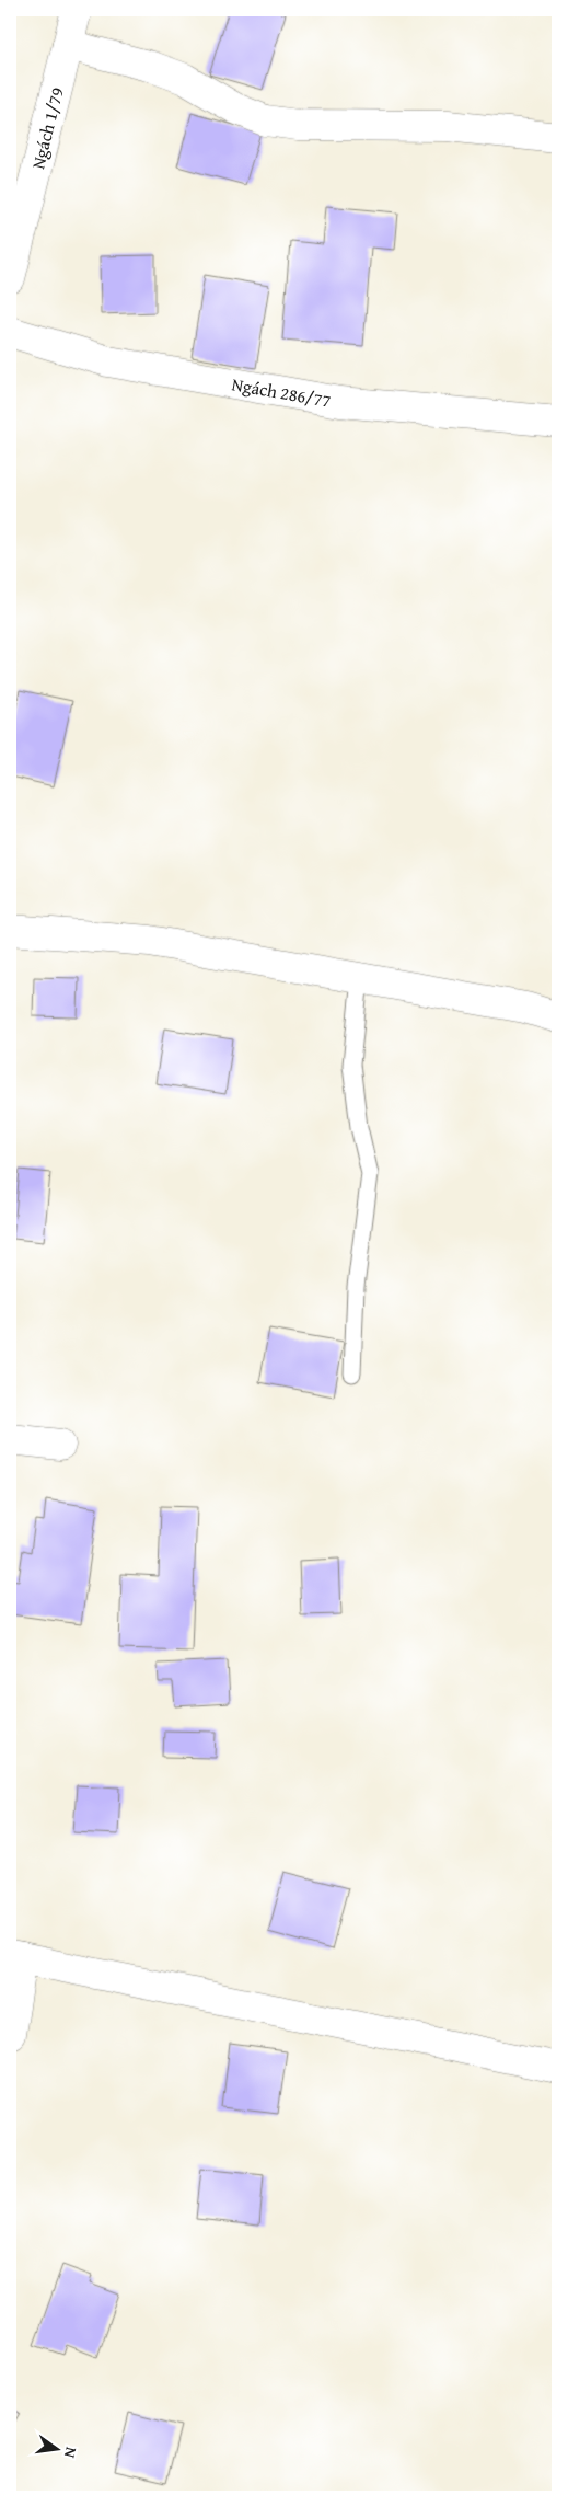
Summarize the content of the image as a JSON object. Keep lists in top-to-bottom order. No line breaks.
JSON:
{"streets":{"street":["Ngách 1/79","Ngách 286/77"]},"north":"right"}
